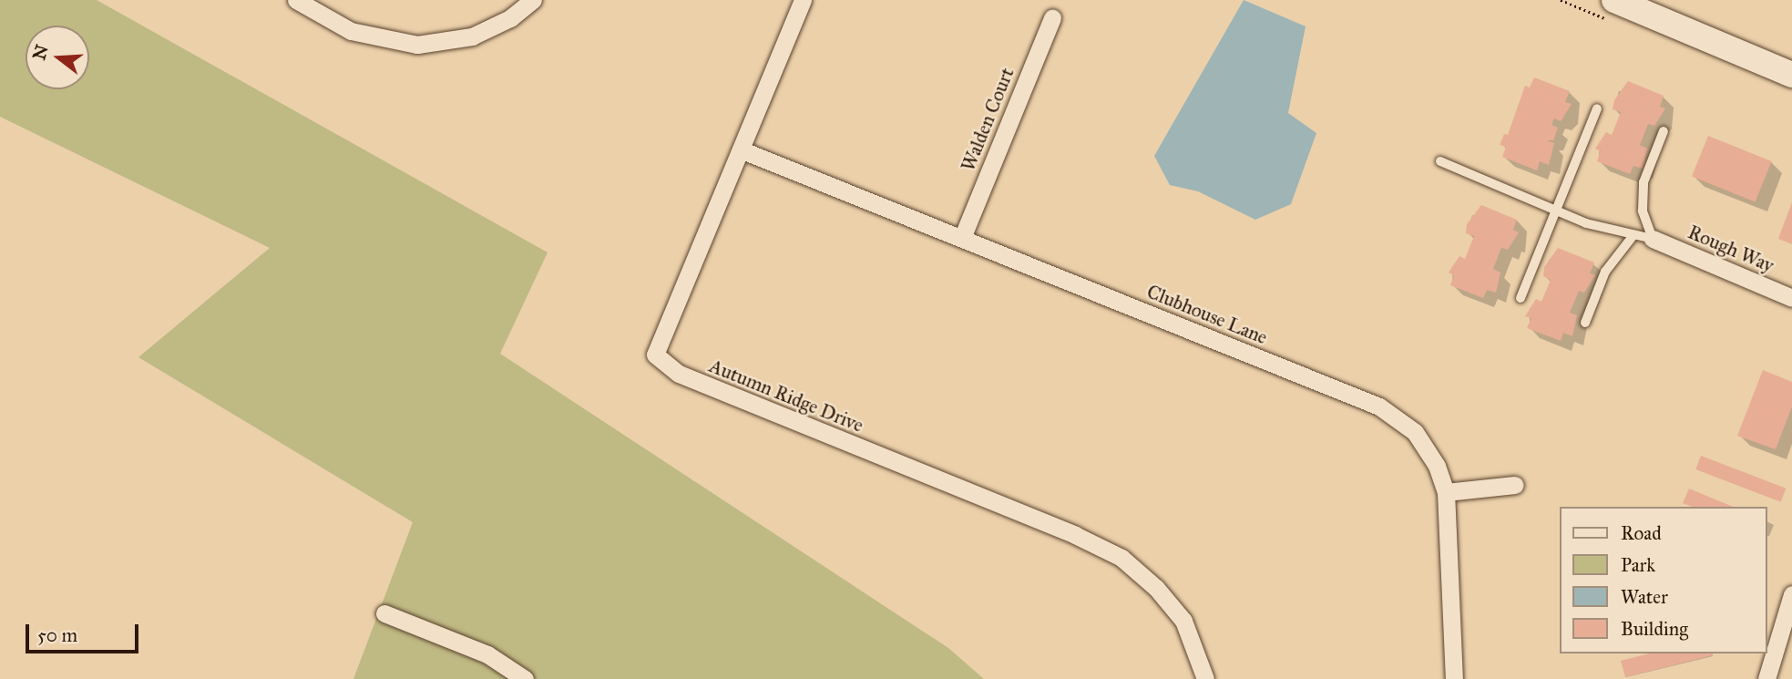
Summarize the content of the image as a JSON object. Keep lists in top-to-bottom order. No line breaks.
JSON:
{"streets":{"street":["Walden Court","Rough Way","Clubhouse Lane","Autumn Ridge Drive"]},"crossings":[["Walden Court","Clubhouse Lane"],["Clubhouse Lane","Autumn Ridge Drive"]],"legend":["Road","Park","Water","Building"],"scale_bar":"50 m","north":"left"}
